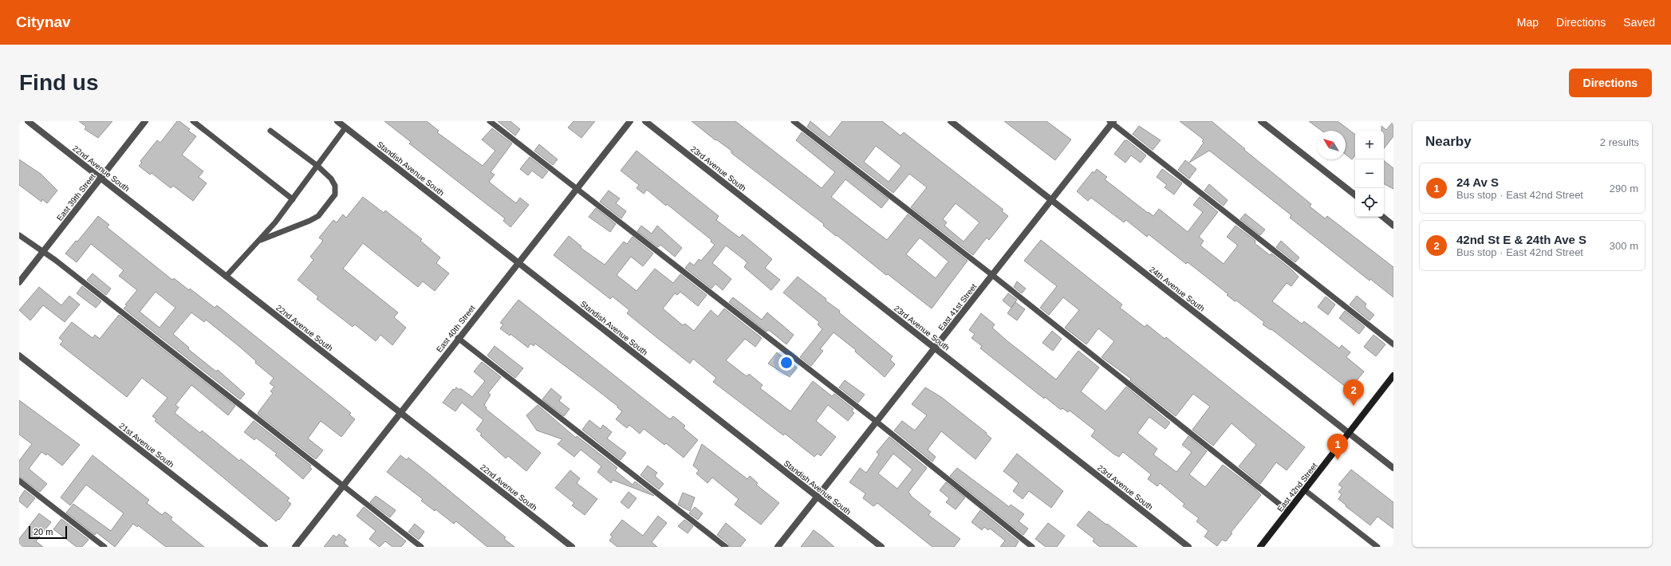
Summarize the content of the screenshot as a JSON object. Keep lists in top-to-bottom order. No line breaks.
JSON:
{"streets":{"street":["22nd Avenue South","Standish Avenue South","23rd Avenue South","East 39th Street","24th Avenue South","East 41st Street","East 40th Street","21st Avenue South","East 42nd Street"]},"crossings":[["22nd Avenue South","East 39th Street"],["22nd Avenue South","East 40th Street"],["Standish Avenue South","East 41st Street"],["Standish Avenue South","East 40th Street"],["23rd Avenue South","East 41st Street"],["24th Avenue South","East 41st Street"],["24th Avenue South","East 42nd Street"]],"scale_bar":"20 m","north":"top left","page":{"header":"Citynav","nav":["Map","Directions","Saved"],"buttons":"Directions","title":"Find us","heading":["Nearby","2 results"],"map_buttons":["+","−"],"list":[{"mark":"1","name":"24 Av S","note":"Bus stop · East 42nd Street","value":"290 m"},{"mark":"2","name":"42nd St E & 24th Ave S","note":"Bus stop · East 42nd Street","value":"300 m"}],"pins":["2","1"],"scale":"20 m"}}
